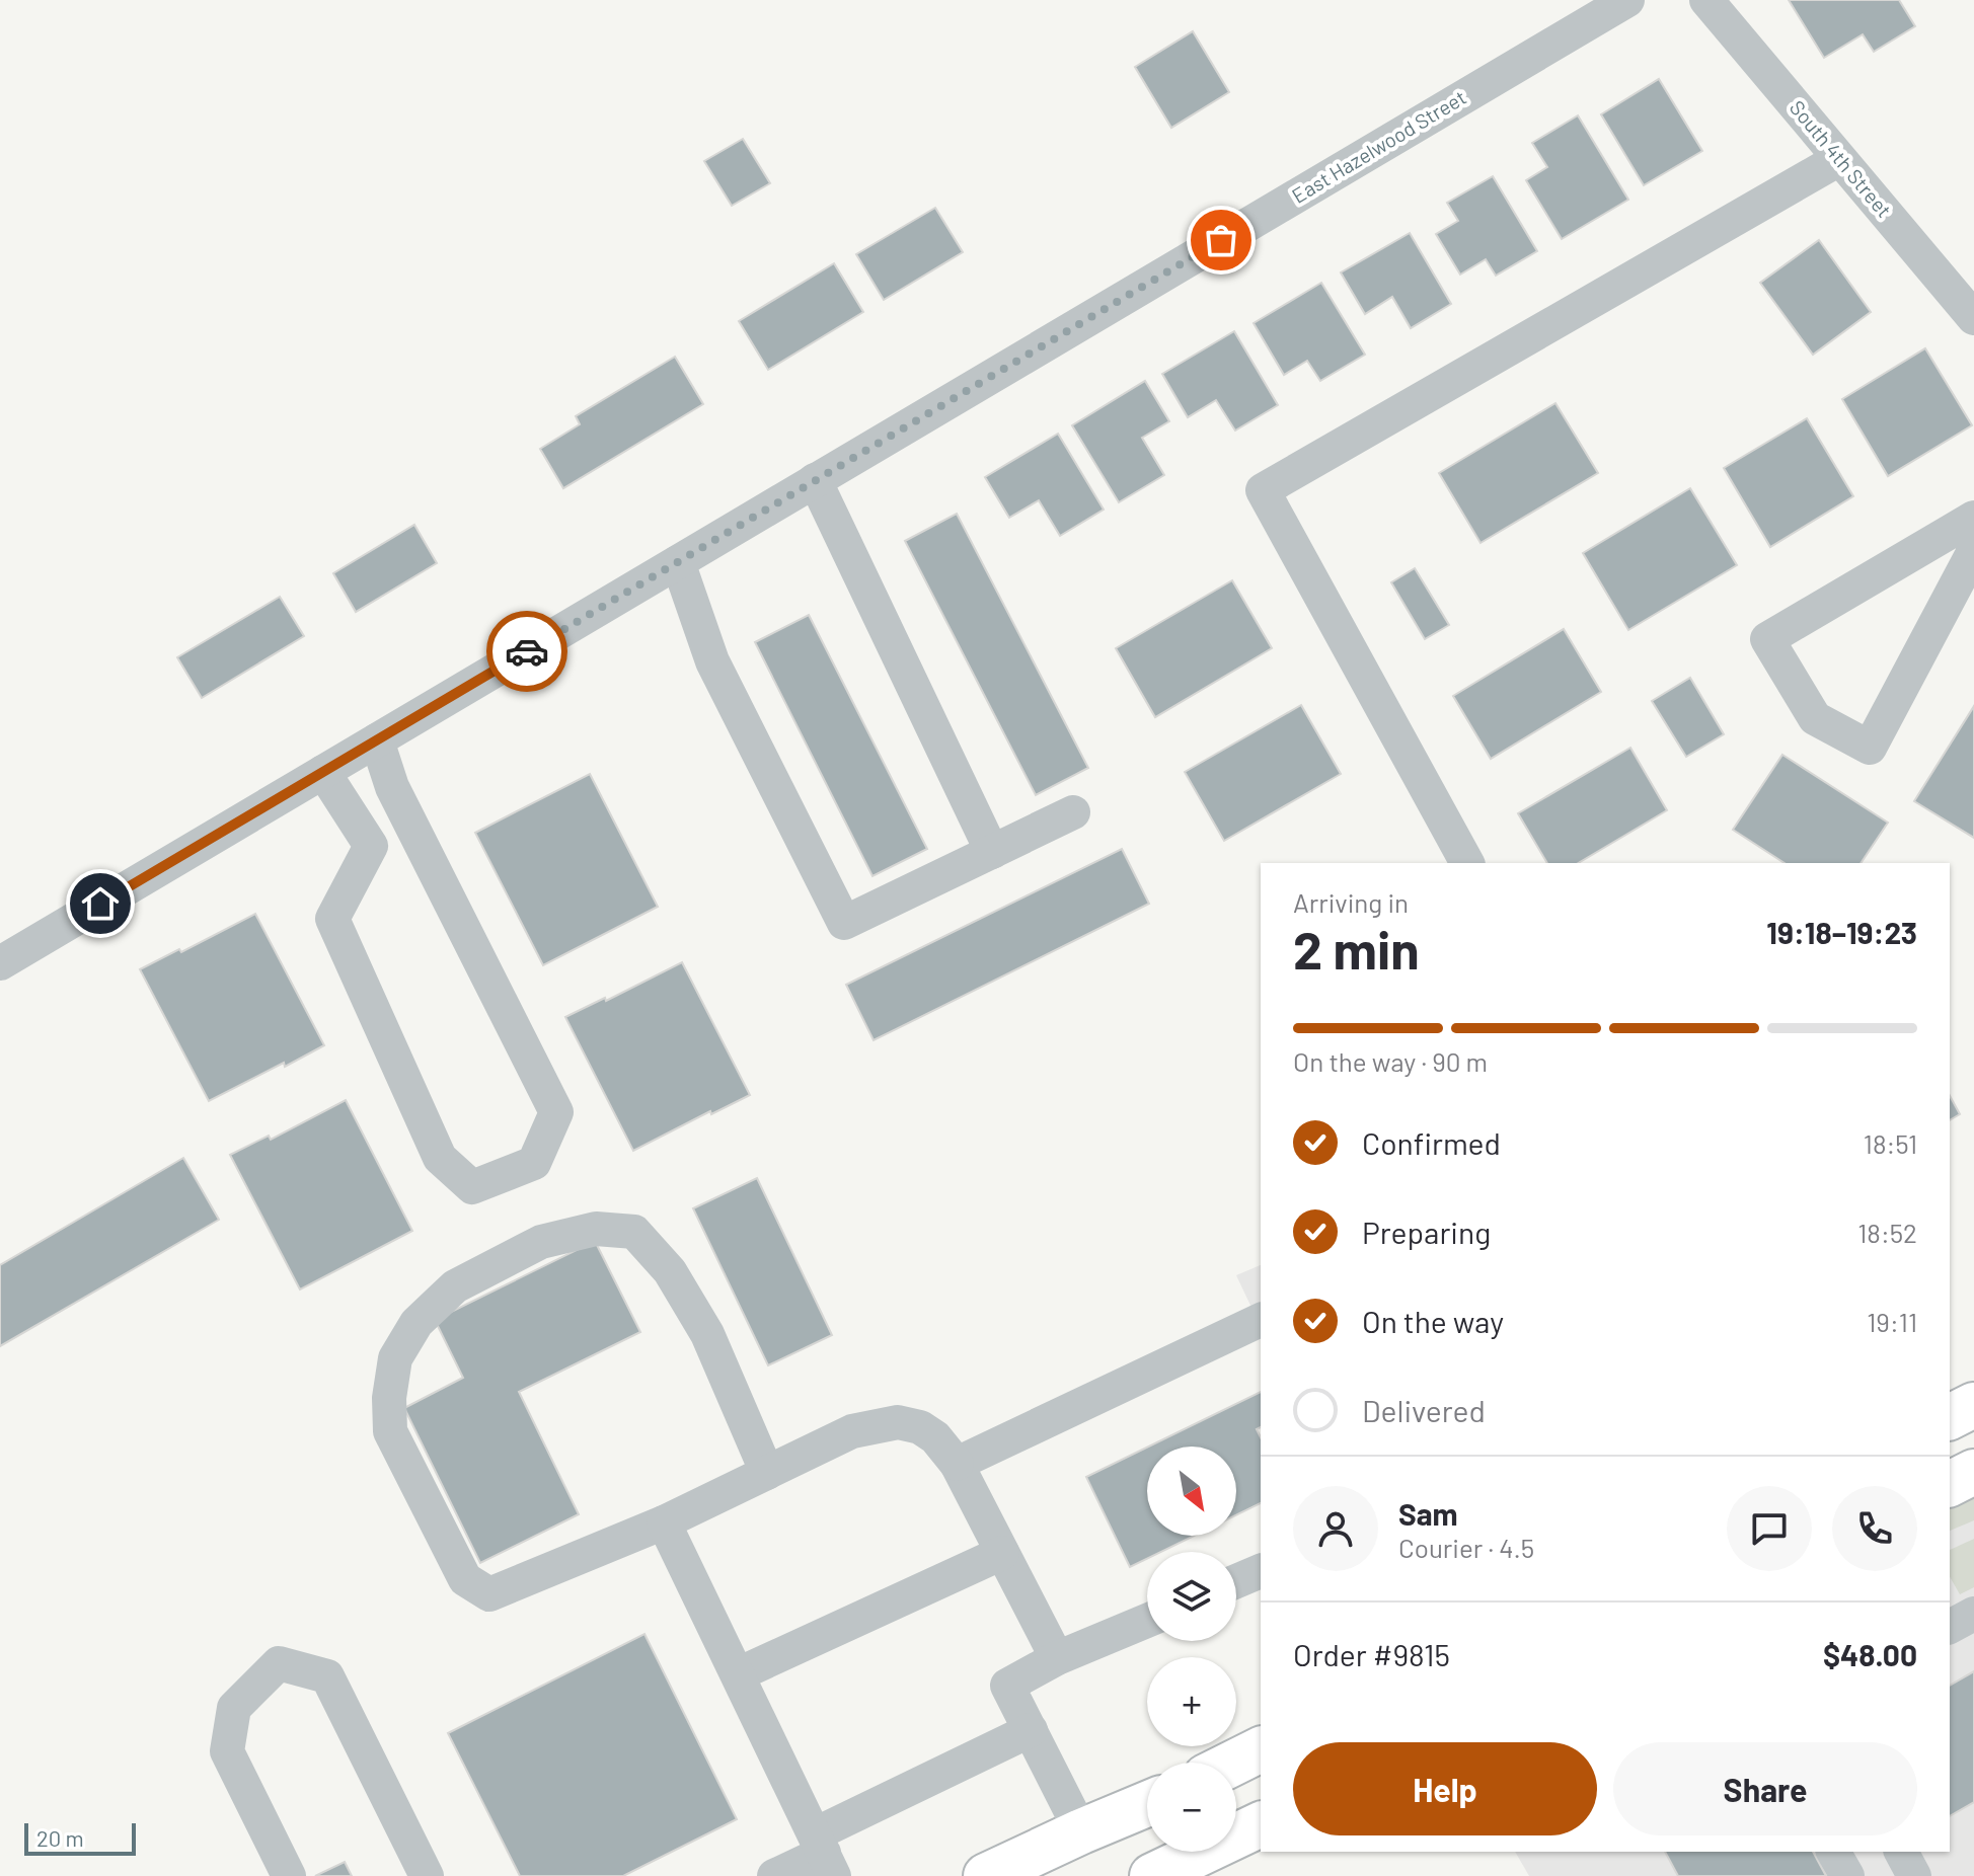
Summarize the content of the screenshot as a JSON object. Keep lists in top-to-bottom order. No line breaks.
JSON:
{"streets":{"street":["East Hazelwood Street","South 4th Street"]},"scale_bar":"20 m","north":"bottom right","page":{"heading":["2 min","Arriving in","19:18–19:23"],"panel":["Sam","Courier · 4.5","Order #9815","$48.00"],"bar":"On the way · 90 m","list":[["Confirmed","18:51"],["Preparing","18:52"],["On the way","19:11"],"Delivered"],"map_buttons":["+","−"],"buttons":["Help","Share"],"scale":"20 m"}}
